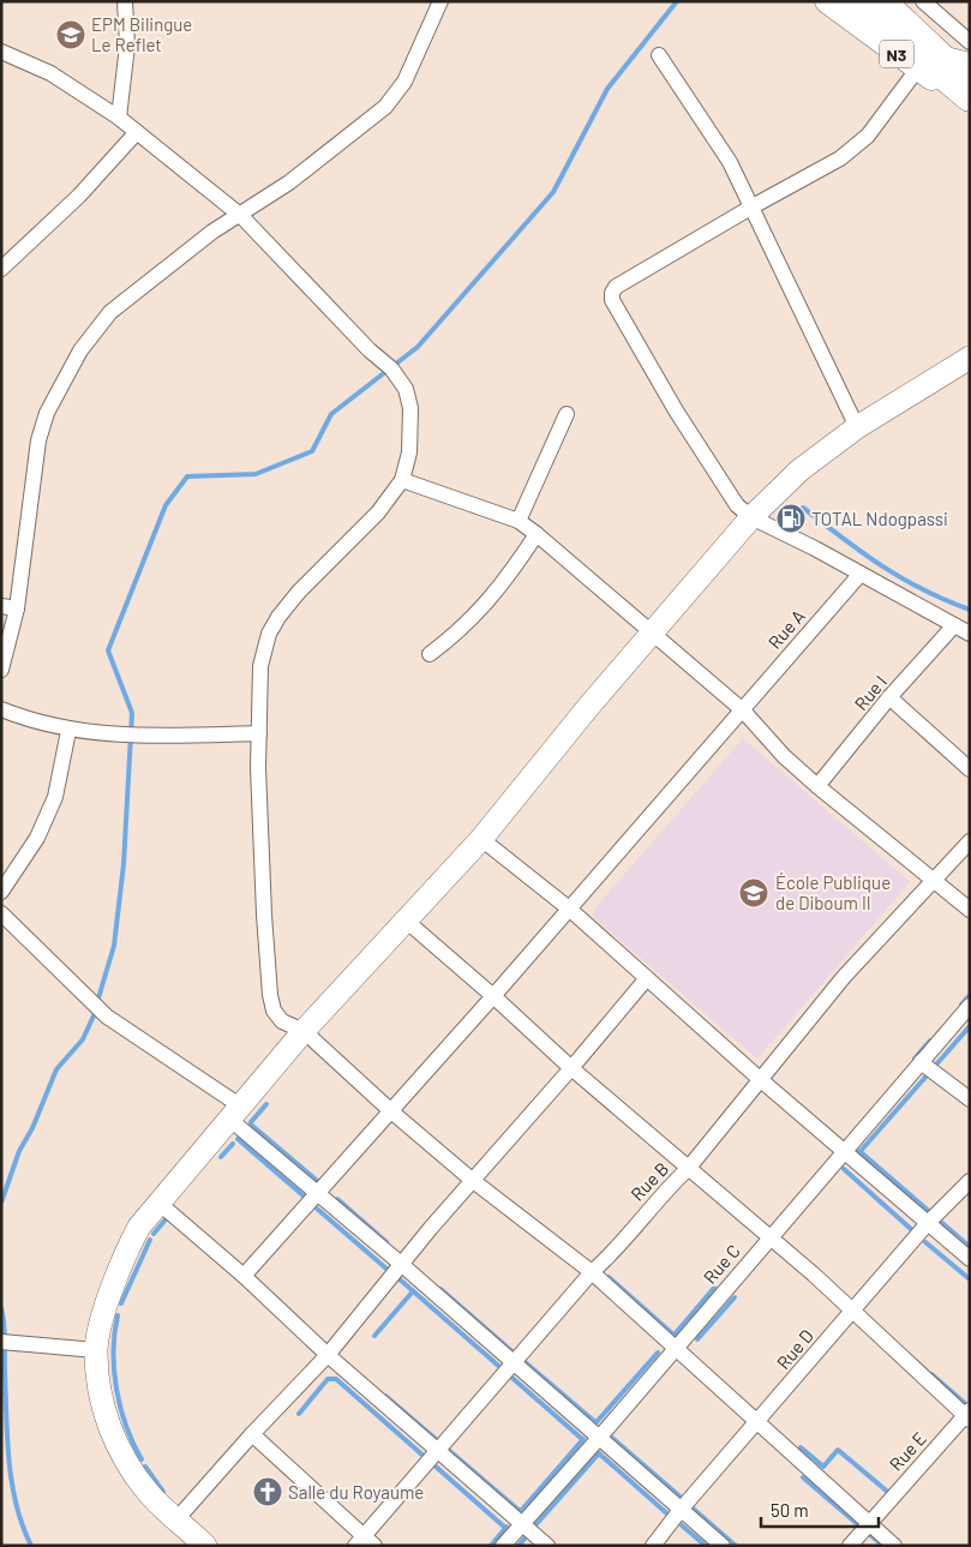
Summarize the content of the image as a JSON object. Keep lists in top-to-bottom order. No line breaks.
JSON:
{"streets":{"highway":["N3"],"street":["Rue A","Rue I","Rue B","Rue C","Rue D","Rue E"]},"places":{"school or university":["EPM Bilingue Le Reflet","École Publique de Diboum II"],"fuel station":["TOTAL Ndogpassi"],"church":["Salle du Royaume"]},"scale_bar":"50 m"}
